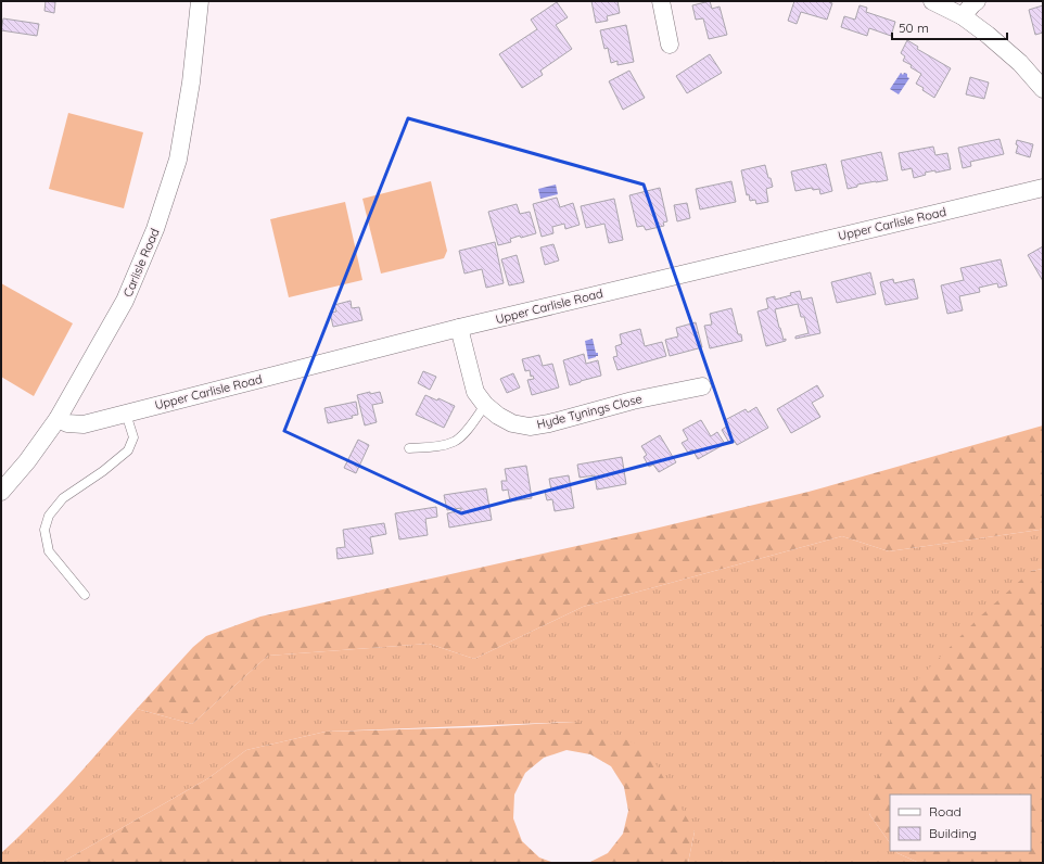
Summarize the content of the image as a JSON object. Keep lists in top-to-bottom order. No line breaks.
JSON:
{"streets":{"street":["Upper Carlisle Road","Carlisle Road","Hyde Tynings Close"]},"crossings":[["Upper Carlisle Road","Carlisle Road"],["Upper Carlisle Road","Hyde Tynings Close"]],"legend":["Road","Building"],"scale_bar":"50 m"}
